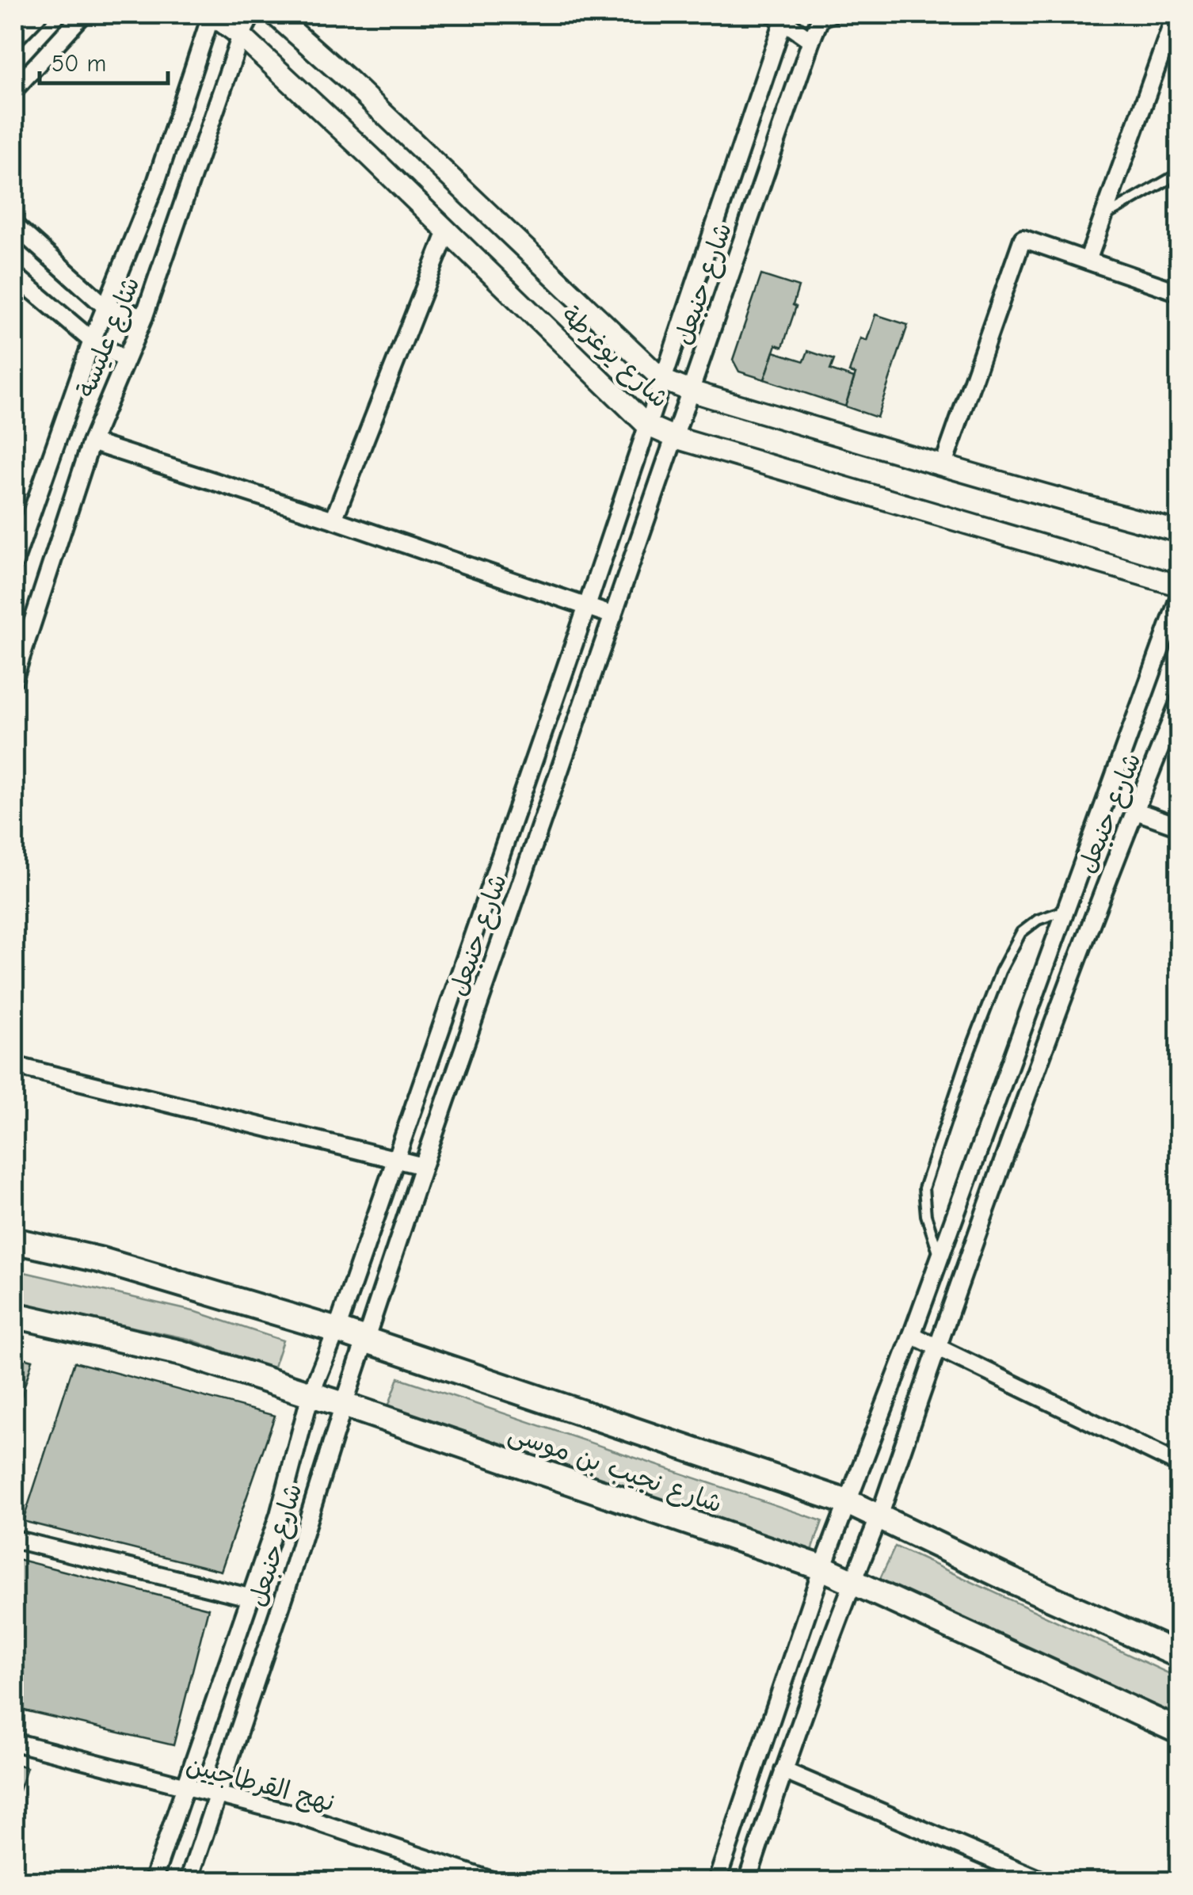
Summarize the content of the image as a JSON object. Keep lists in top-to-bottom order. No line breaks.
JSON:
{"streets":{"main road":["شارع نجيب بن موسى"],"street":["شارع حنبعل","شارع عليسة","شارع يوغرطة","نهج القرطاجيين"]},"crossings":[["شارع حنبعل","شارع يوغرطة"],["شارع حنبعل","شارع نجيب بن موسى"],["شارع حنبعل","نهج القرطاجيين"],["شارع عليسة","شارع يوغرطة"]],"scale_bar":"50 m"}
